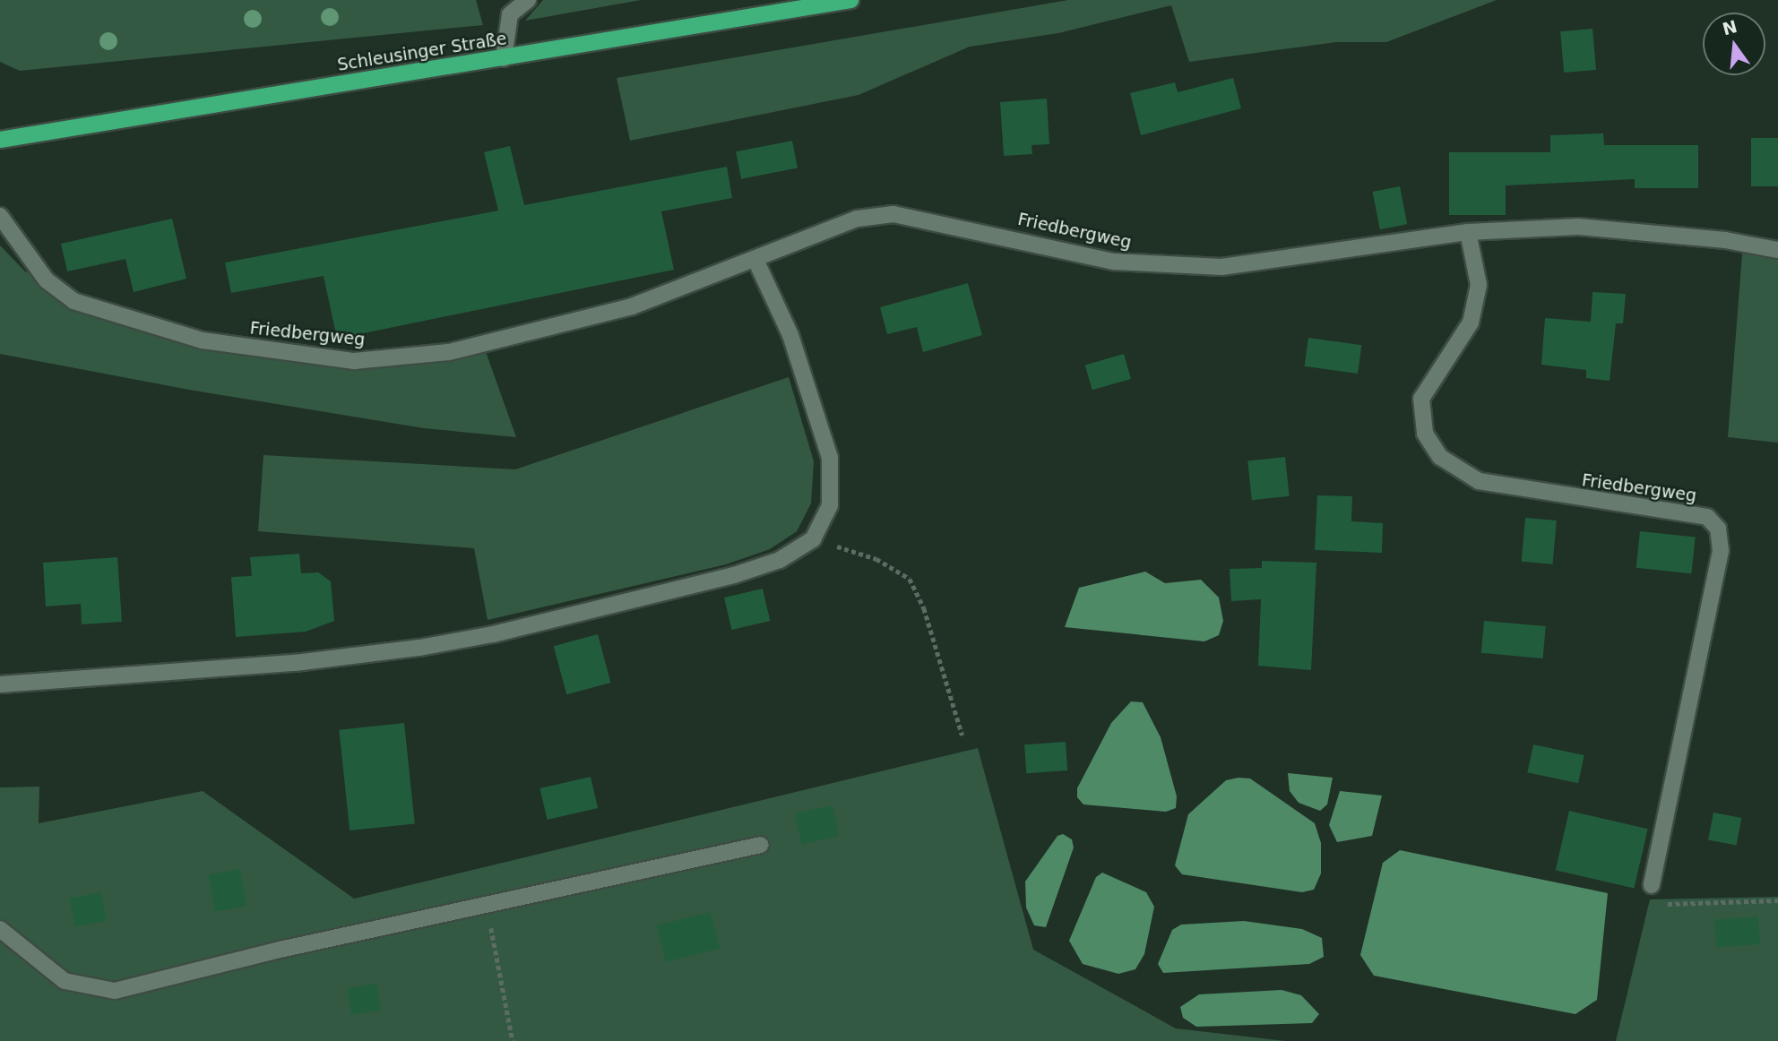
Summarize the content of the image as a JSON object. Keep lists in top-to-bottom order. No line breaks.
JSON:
{"streets":{"main road":["Schleusinger Straße"],"street":["Friedbergweg"]},"north":"top"}
